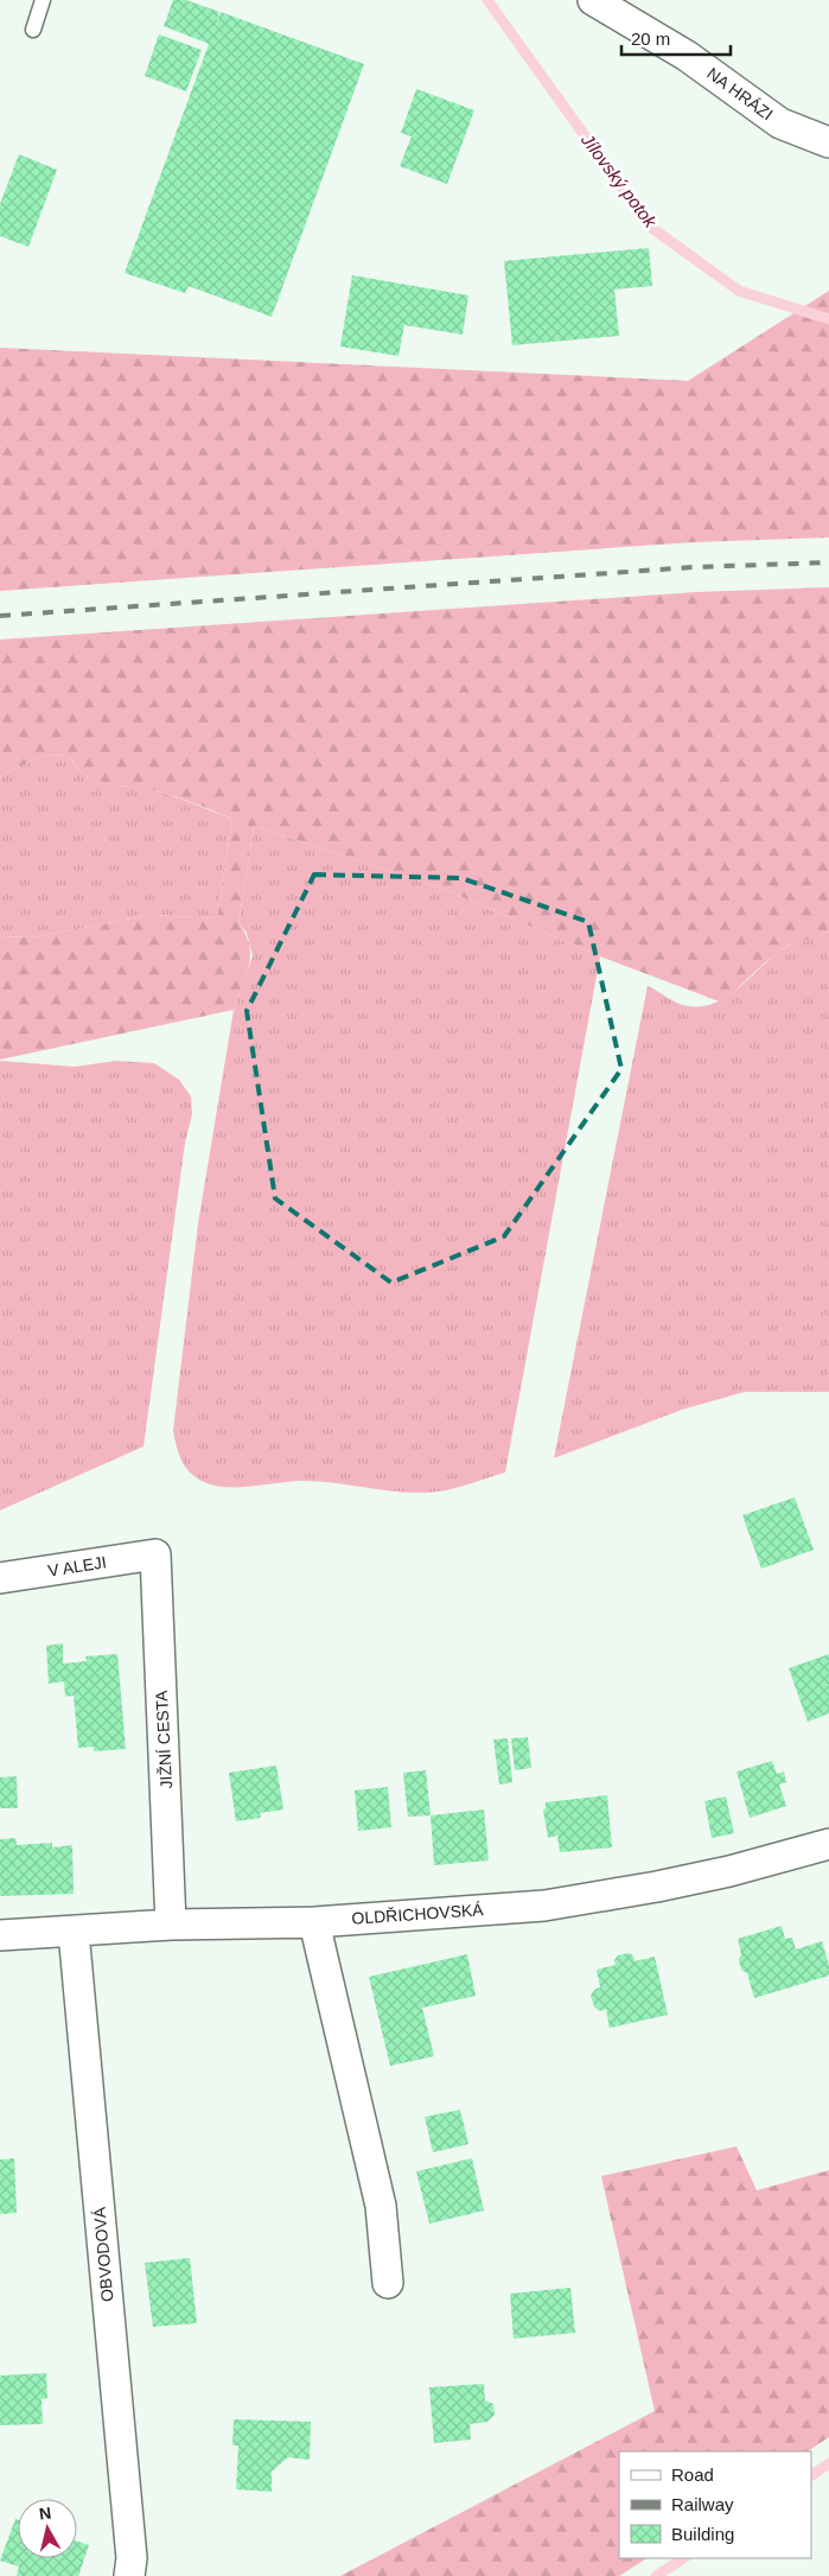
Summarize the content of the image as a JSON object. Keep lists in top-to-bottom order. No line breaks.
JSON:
{"streets":{"street":["NA HRÁZI","V ALEJI","JIŽNÍ CESTA","OLDŘICHOVSKÁ","OBVODOVÁ"]},"crossings":[["V ALEJI","JIŽNÍ CESTA"],["JIŽNÍ CESTA","OLDŘICHOVSKÁ"],["OLDŘICHOVSKÁ","OBVODOVÁ"]],"water":["Jílovský potok"],"legend":["Road","Railway","Building"],"scale_bar":"20 m","north":"top"}
